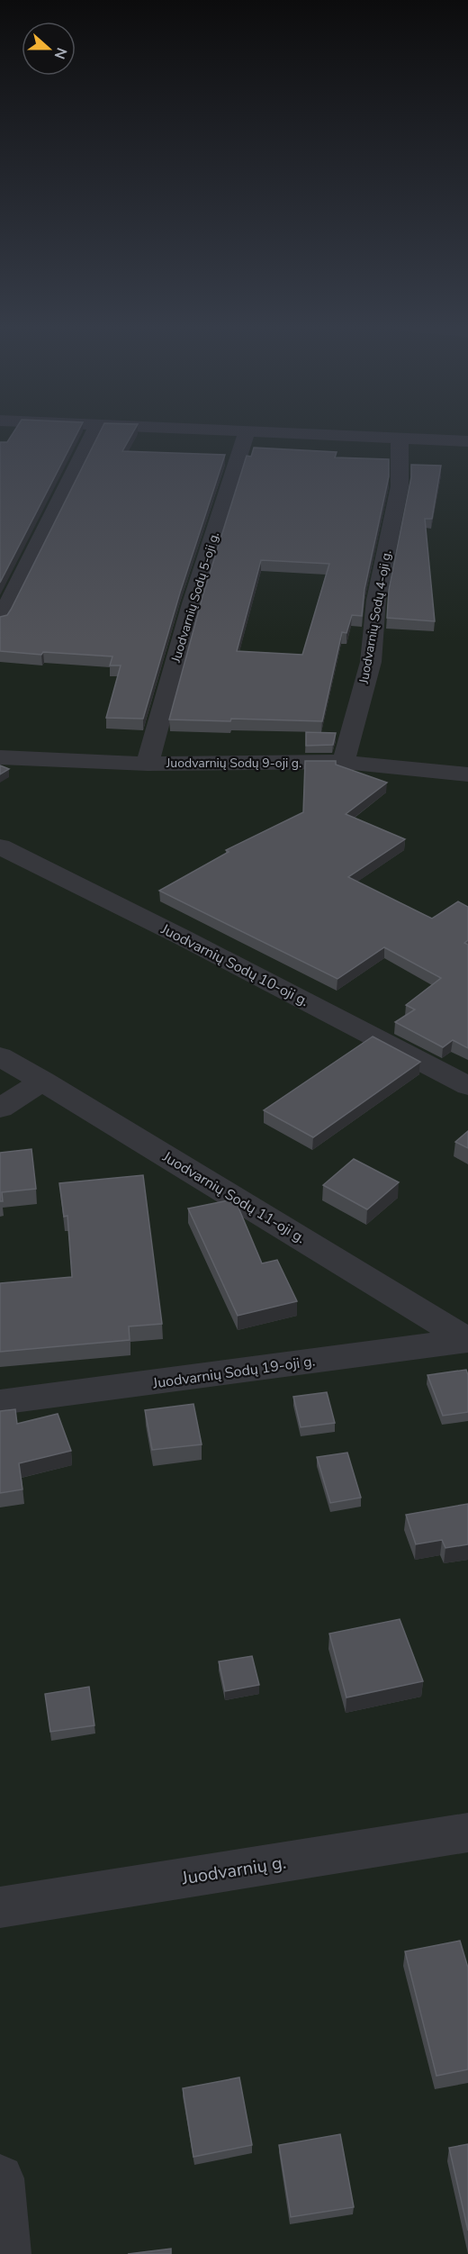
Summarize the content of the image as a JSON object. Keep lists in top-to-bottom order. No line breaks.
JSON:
{"streets":{"street":["Juodvarnių Sodų 5-oji g.","Juodvarnių Sodų 4-oji g.","Juodvarnių Sodų 9-oji g.","Juodvarnių Sodų 10-oji g.","Juodvarnių Sodų 11-oji g.","Juodvarnių Sodų 19-oji g.","Juodvarnių g."]},"crossings":[["Juodvarnių Sodų 5-oji g.","Juodvarnių Sodų 9-oji g."],["Juodvarnių Sodų 4-oji g.","Juodvarnių Sodų 9-oji g."],["Juodvarnių Sodų 11-oji g.","Juodvarnių Sodų 19-oji g."]],"north":"right"}
